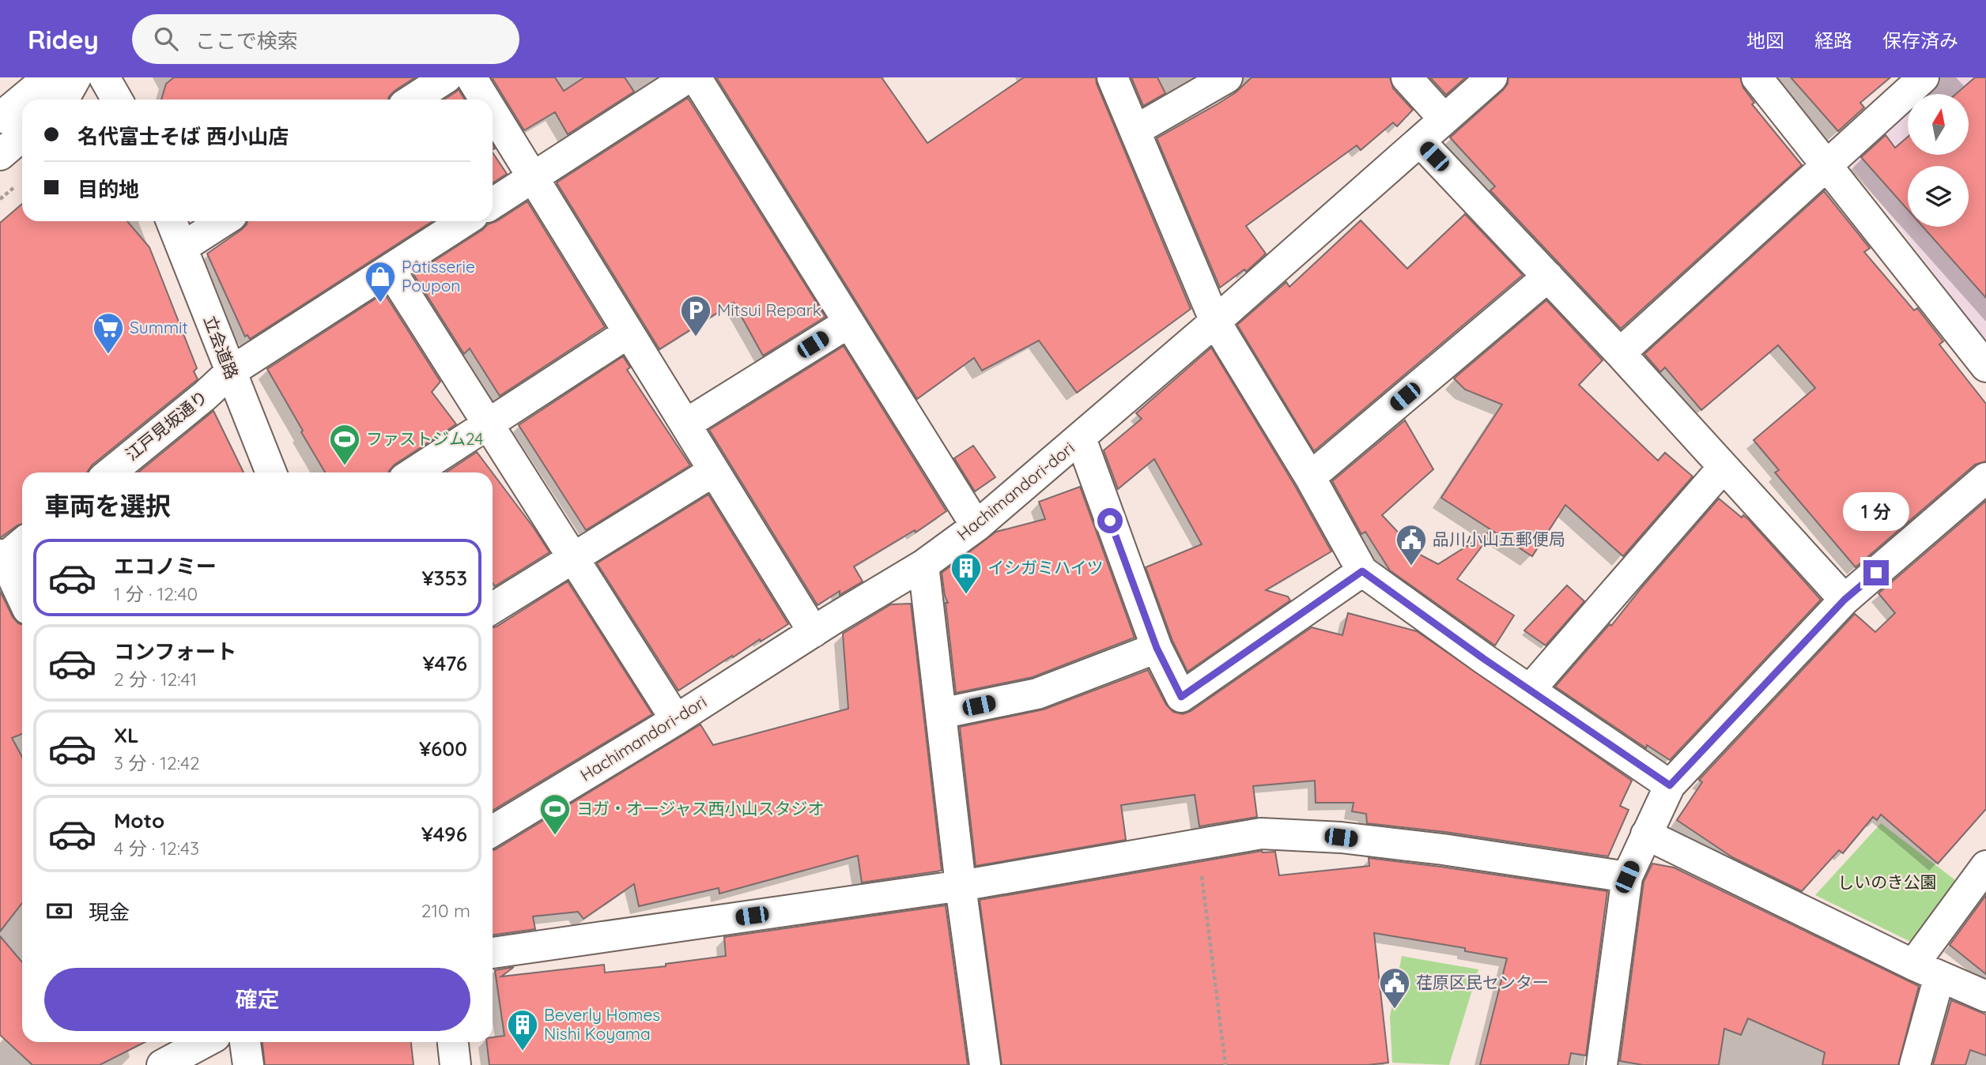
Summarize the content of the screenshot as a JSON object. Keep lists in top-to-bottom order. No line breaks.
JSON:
{"streets":{"street":["立会道路","江戸見坂通り","Hachimandori-dori"]},"crossings":[["立会道路","江戸見坂通り"]],"parks":["しいのき公園"],"places":{"shop":["Pâtisserie Poupon"],"parking":["Mitsui Repark"],"supermarket":["Summit"],"sports":["ファストジム24","ヨガ・オージャス西小山スタジオ"],"public building":["品川小山五郵便局","荏原区民センター"],"building":["イシガミハイツ","Beverly Homes Nishi Koyama"]},"north":"top","page":{"header":"Ridey","search":"ここで検索","nav":["地図","経路","保存済み"],"banner":["名代富士そば 西小山店","目的地"],"heading":"車両を選択","bubble":"1 分","list":[{"name":"エコノミー","note":"1 分 · 12:40","value":"¥353"},{"name":"コンフォート","note":"2 分 · 12:41","value":"¥476"},{"name":"XL","note":"3 分 · 12:42","value":"¥600"},{"name":"Moto","note":"4 分 · 12:43","value":"¥496"}],"pay":["現金","210 m"],"buttons":"確定"}}
